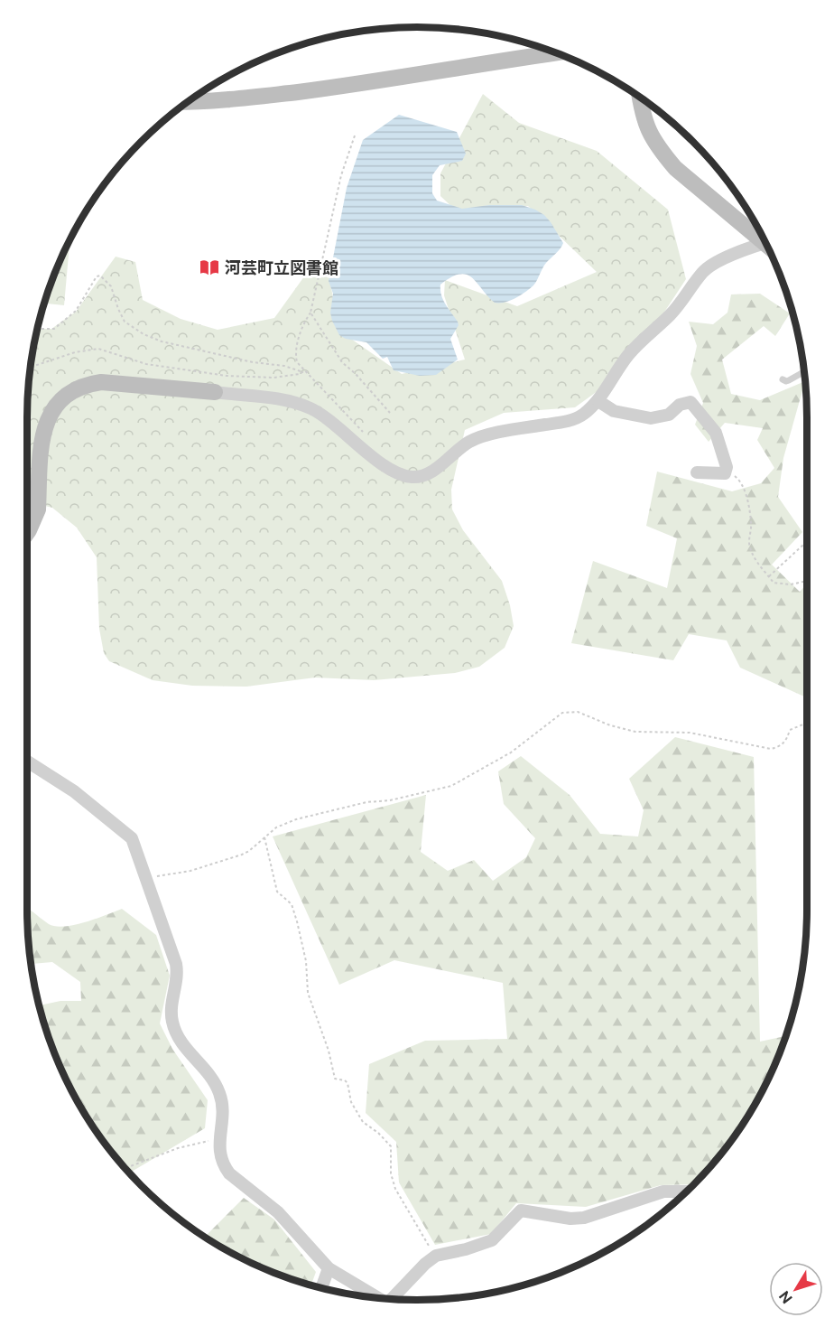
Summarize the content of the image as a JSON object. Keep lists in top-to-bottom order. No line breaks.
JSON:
{"places":{"library":["河芸町立図書館"]},"north":"bottom left"}
